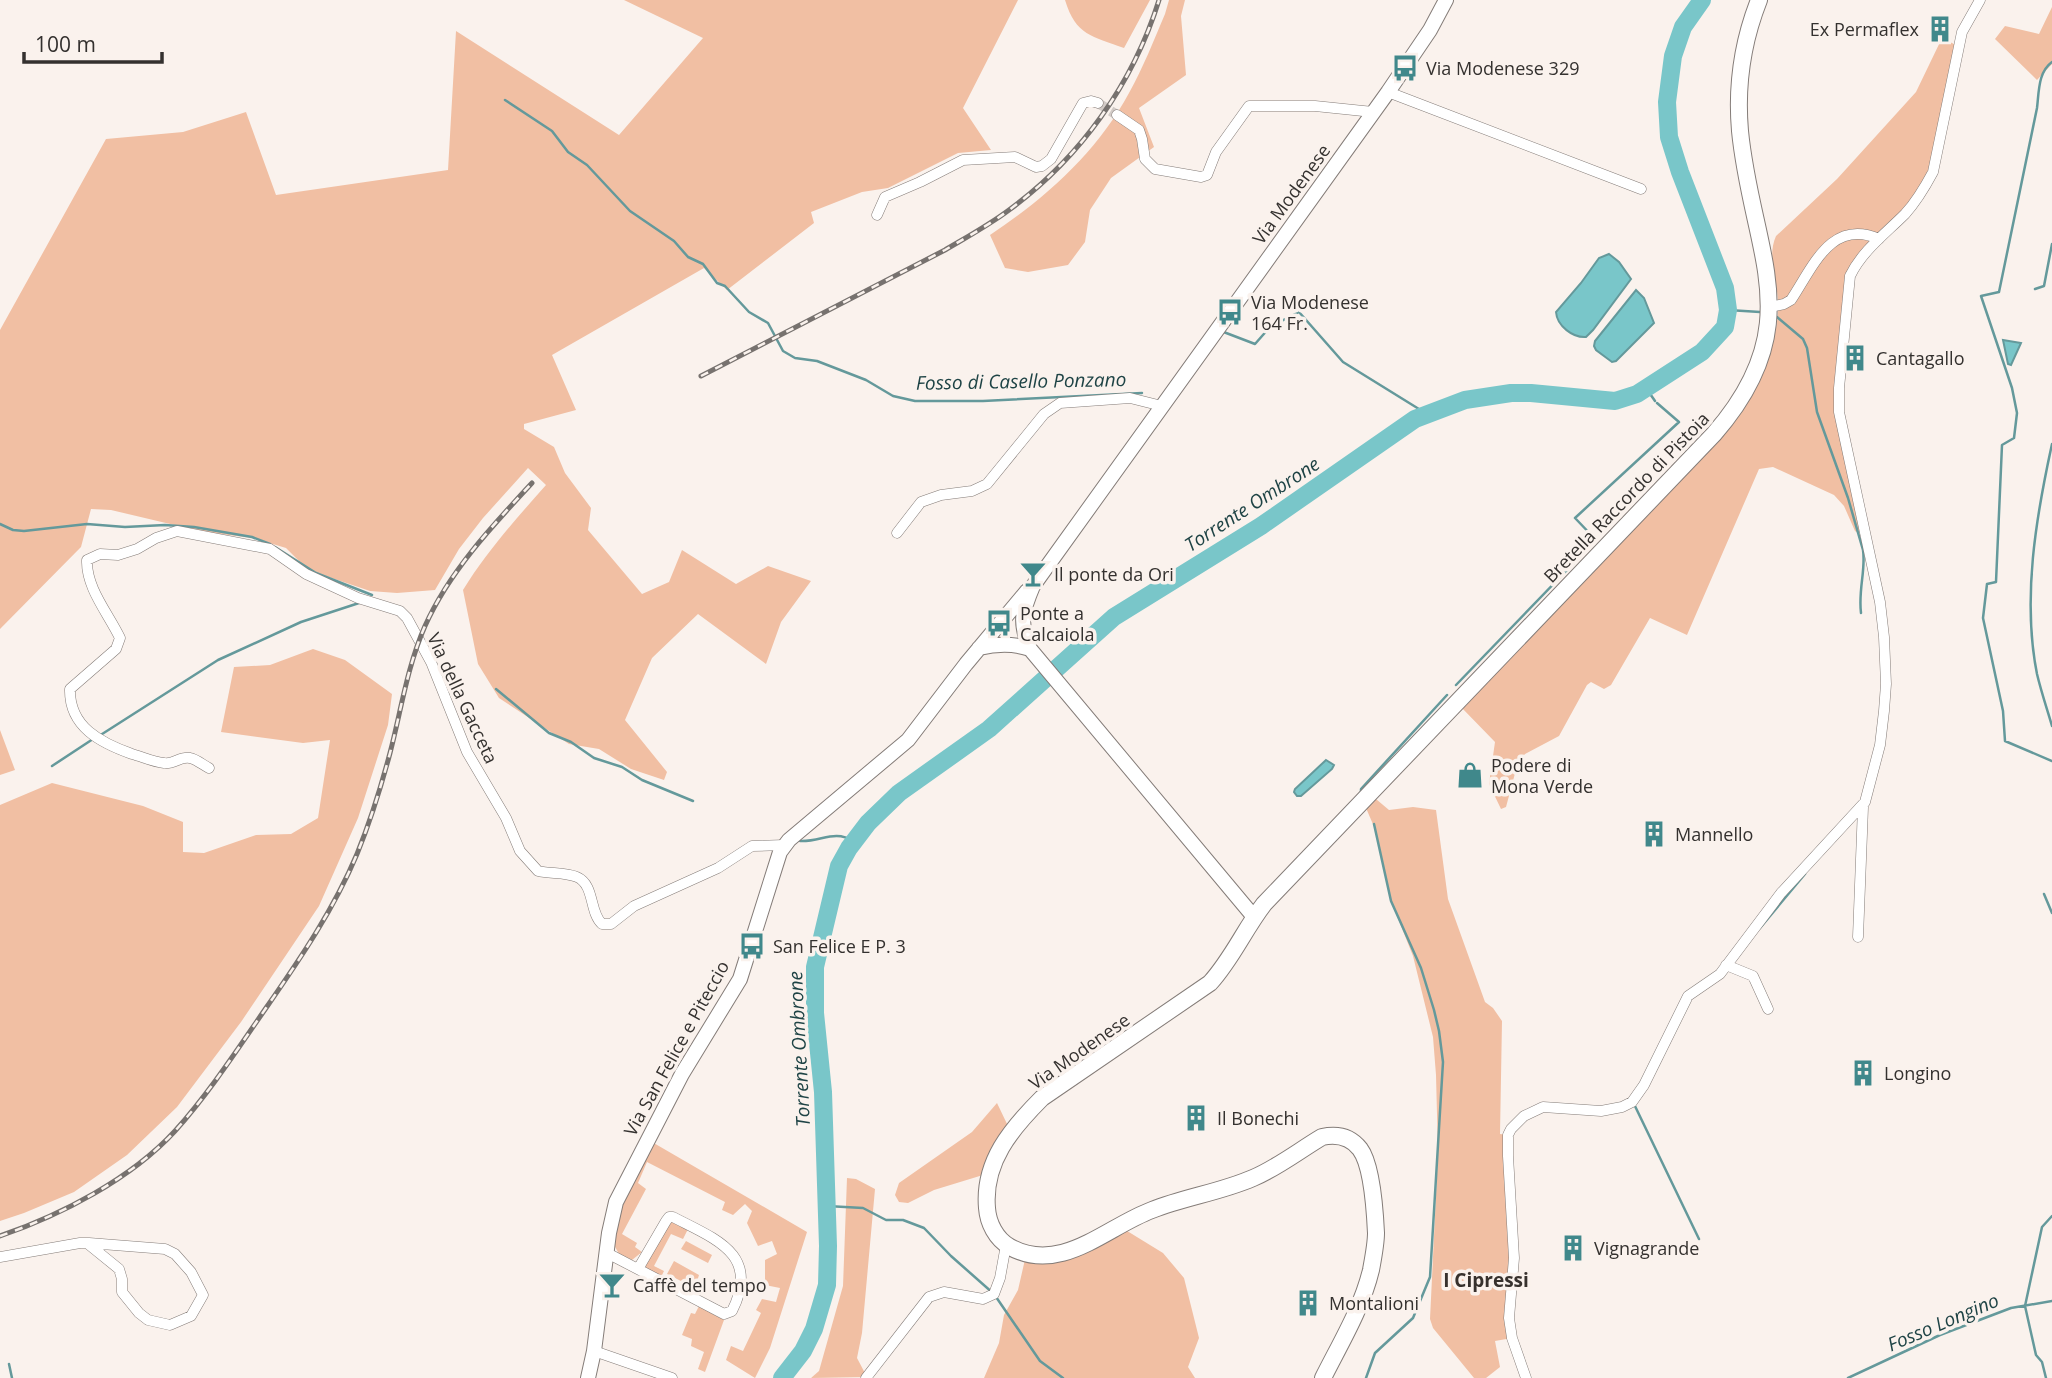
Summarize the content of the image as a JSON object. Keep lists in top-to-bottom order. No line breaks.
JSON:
{"streets":{"main road":["Via Modenese","Bretella Raccordo di Pistoia"],"street":["Via della Gacceta","Via San Felice e Piteccio"]},"crossings":[["Via Modenese","Bretella Raccordo di Pistoia"],["Via della Gacceta","Via San Felice e Piteccio"]],"districts":["I Cipressi"],"water":["Fosso di Casello Ponzano","Torrente Ombrone","Fosso Longino"],"places":{"building":["Ex Permaflex","Cantagallo","Mannello","Longino","Il Bonechi","Vignagrande","Montalioni"],"bus stop":["Via Modenese 329","Via Modenese 164 Fr.","Ponte a Calcaiola","San Felice E P. 3"],"bar":["Il ponte da Ori","Caffè del tempo"],"shop":["Podere di Mona Verde"]},"scale_bar":"100 m"}
